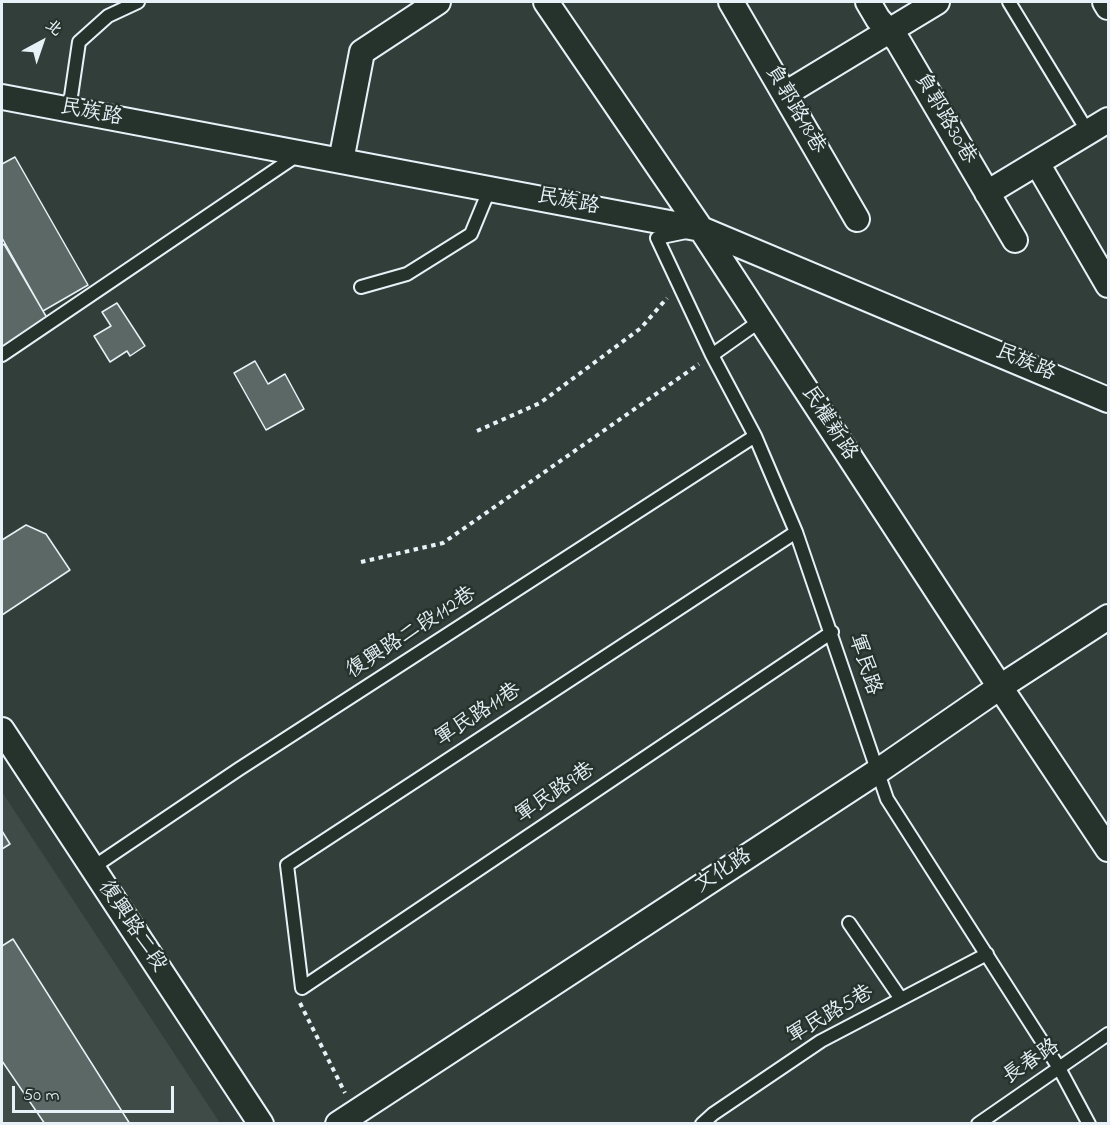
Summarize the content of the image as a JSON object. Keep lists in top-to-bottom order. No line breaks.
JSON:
{"streets":{"street":["負郭路18巷","民族路","負郭路30巷","民權新路","文化路","復興路二段"],"lane":["復興路二段112巷","軍民路","軍民路11巷","軍民路9巷","軍民路5巷","長春路"]},"crossings":[["民族路","民權新路"],["民族路","軍民路"],["民權新路","軍民路"],["民權新路","文化路"],["復興路二段112巷","軍民路"],["復興路二段112巷","復興路二段"],["軍民路","軍民路11巷"],["軍民路","軍民路9巷"],["軍民路","文化路"],["軍民路","軍民路5巷"],["軍民路","長春路"],["軍民路11巷","軍民路9巷"]],"scale_bar":"50 m","north":"top right"}
